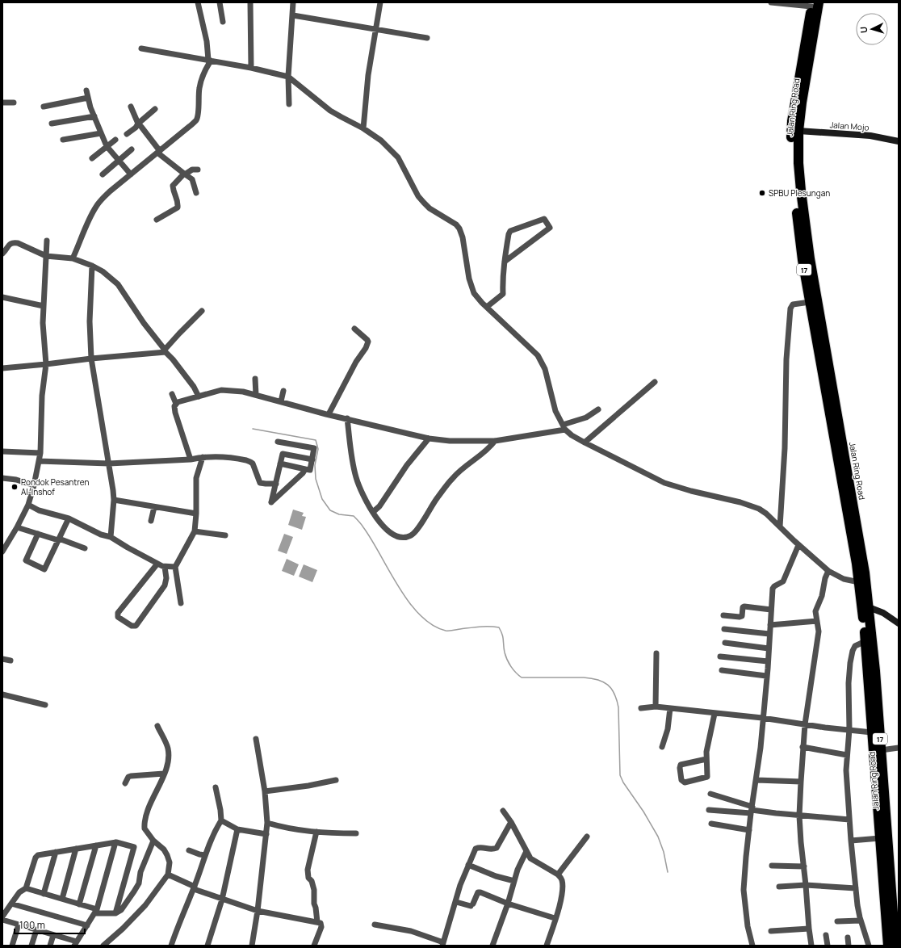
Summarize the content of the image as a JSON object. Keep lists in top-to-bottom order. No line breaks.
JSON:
{"streets":{"highway":["Jalan Ring Road","17"],"street":["Jalan Mojo"]},"crossings":[["Jalan Ring Road","Jalan Mojo"]],"places":["SPBU Plesungan","Pondok Pesantren Al-Inshof"],"scale_bar":"100 m","north":"left"}
